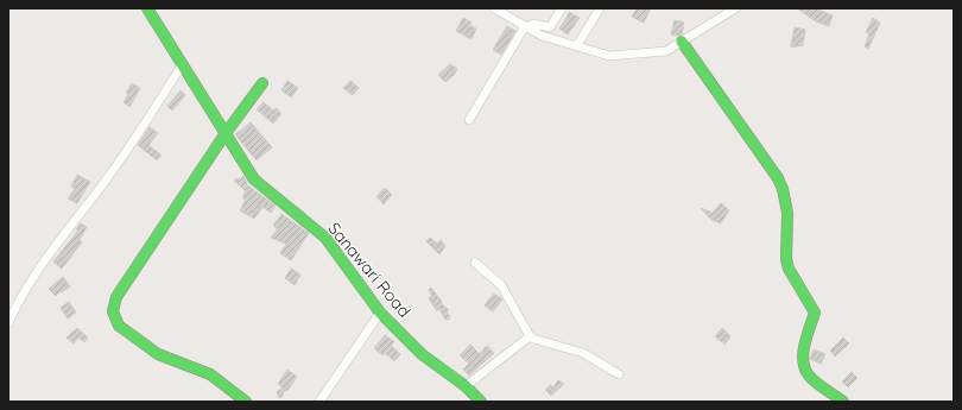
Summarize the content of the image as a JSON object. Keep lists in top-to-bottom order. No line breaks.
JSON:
{"streets":{"street":["Sanawari Road"]}}
